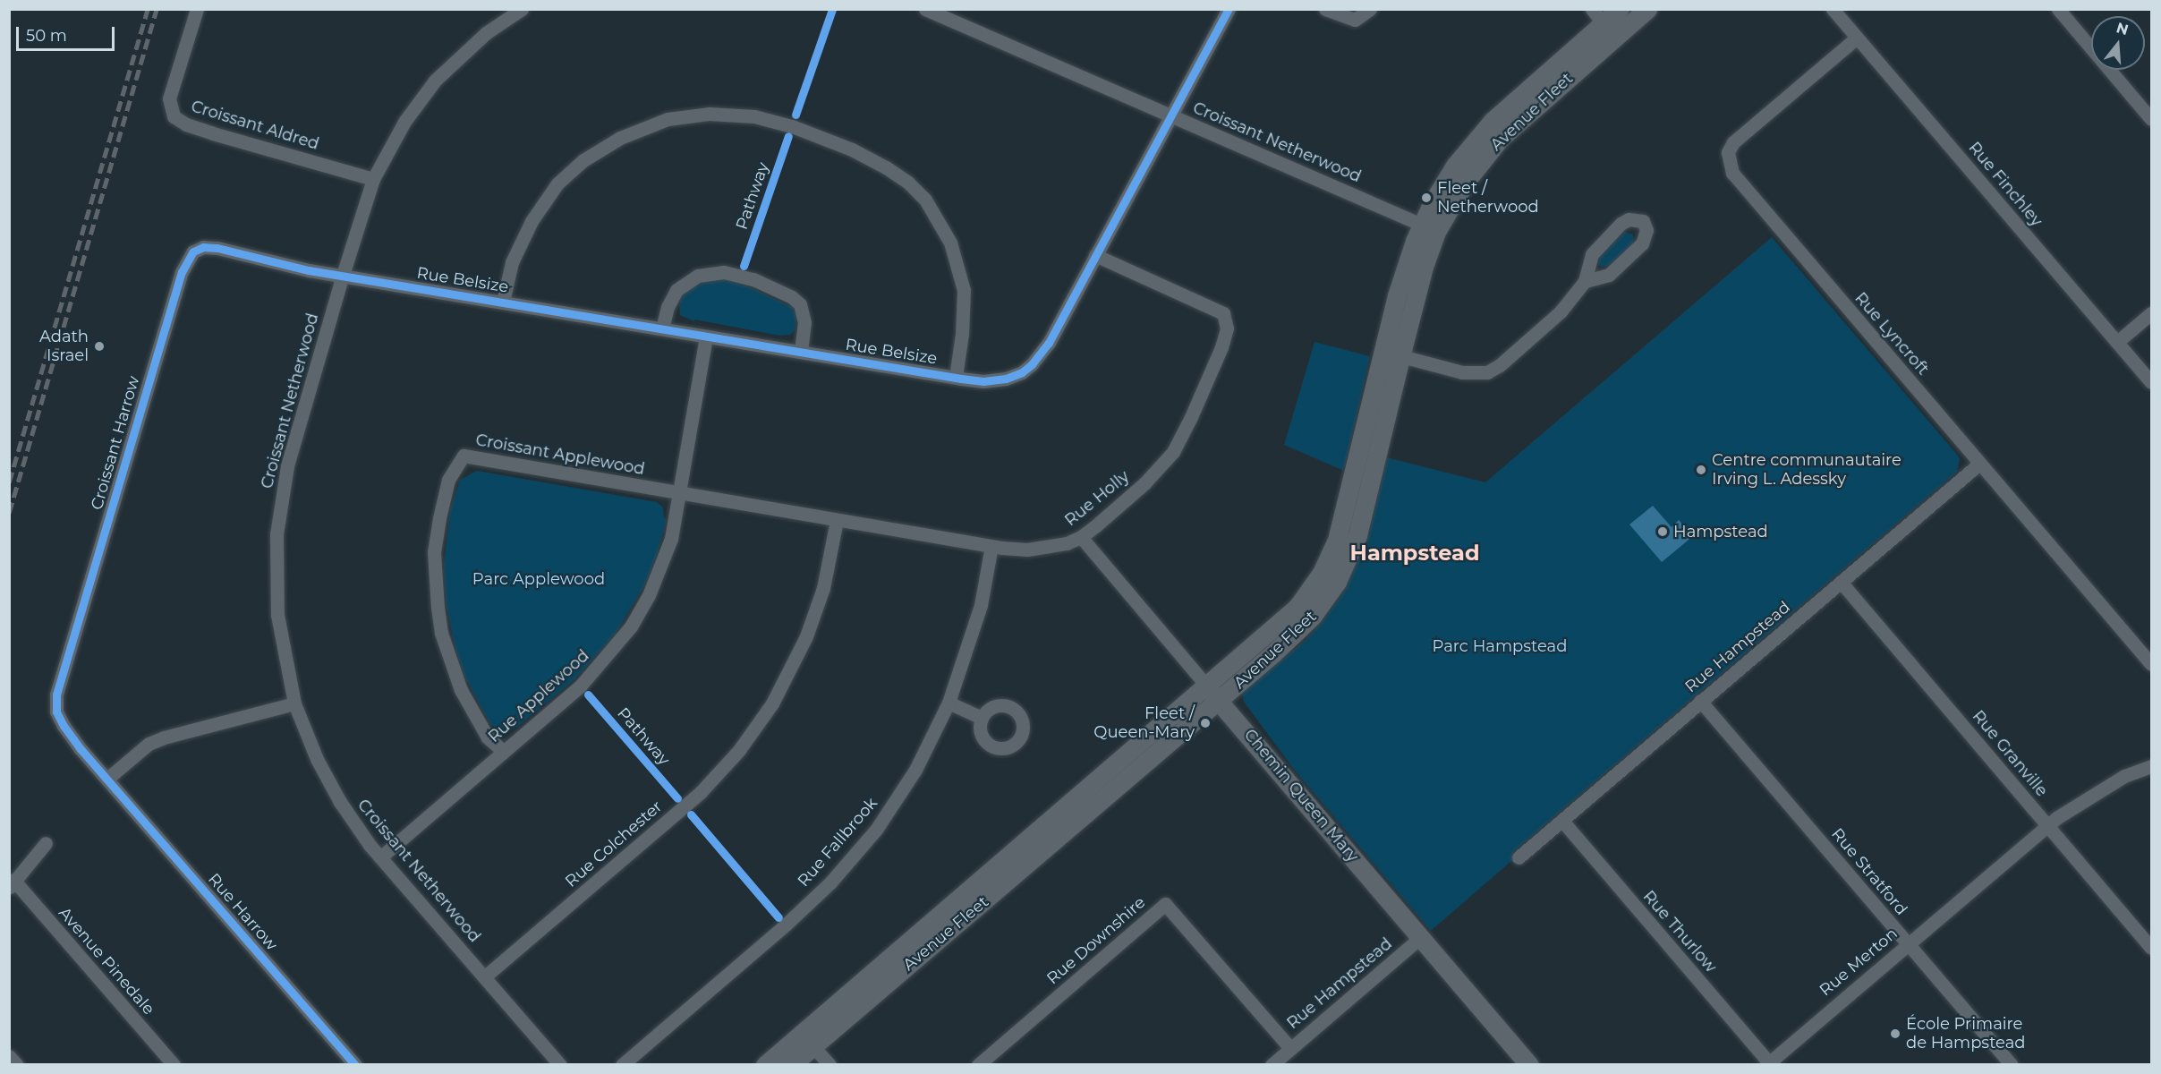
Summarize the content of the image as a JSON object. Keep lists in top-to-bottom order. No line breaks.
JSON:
{"streets":{"main road":["Avenue Fleet","Chemin Queen Mary"],"street":["Croissant Aldred","Croissant Netherwood","Rue Finchley","Rue Belsize","Rue Lyncroft","Croissant Harrow","Croissant Applewood","Rue Holly","Rue Hampstead","Rue Applewood","Rue Granville","Rue Fallbrook","Rue Colchester","Rue Stratford","Rue Harrow","Rue Thurlow","Rue Downshire","Avenue Pinedale","Rue Merton"],"cycle path":["Pathway"]},"crossings":[["Avenue Fleet","Croissant Netherwood"],["Avenue Fleet","Chemin Queen Mary"],["Croissant Aldred","Croissant Netherwood"],["Croissant Netherwood","Rue Belsize"],["Croissant Netherwood","Croissant Harrow"],["Croissant Netherwood","Rue Applewood"],["Croissant Netherwood","Rue Colchester"],["Rue Finchley","Rue Lyncroft"],["Rue Belsize","Croissant Harrow"],["Rue Belsize","Rue Holly"],["Rue Belsize","Rue Applewood"],["Rue Lyncroft","Rue Hampstead"],["Croissant Harrow","Rue Harrow"],["Croissant Applewood","Rue Holly"],["Croissant Applewood","Rue Applewood"],["Rue Holly","Rue Applewood"],["Rue Holly","Chemin Queen Mary"],["Rue Holly","Rue Fallbrook"],["Rue Holly","Rue Colchester"],["Rue Hampstead","Rue Granville"],["Rue Hampstead","Chemin Queen Mary"],["Rue Hampstead","Rue Stratford"],["Rue Hampstead","Rue Thurlow"],["Rue Hampstead","Rue Downshire"],["Rue Granville","Rue Merton"],["Rue Stratford","Rue Merton"],["Rue Thurlow","Rue Merton"]],"districts":["Hampstead"],"parks":["Parc Applewood","Parc Hampstead"],"places":["Fleet / Netherwood","Adath Israel","Centre communautaire Irving L. Adessky","Hampstead","Fleet / Queen-Mary","École Primaire de Hampstead"],"scale_bar":"50 m","north":"top"}
